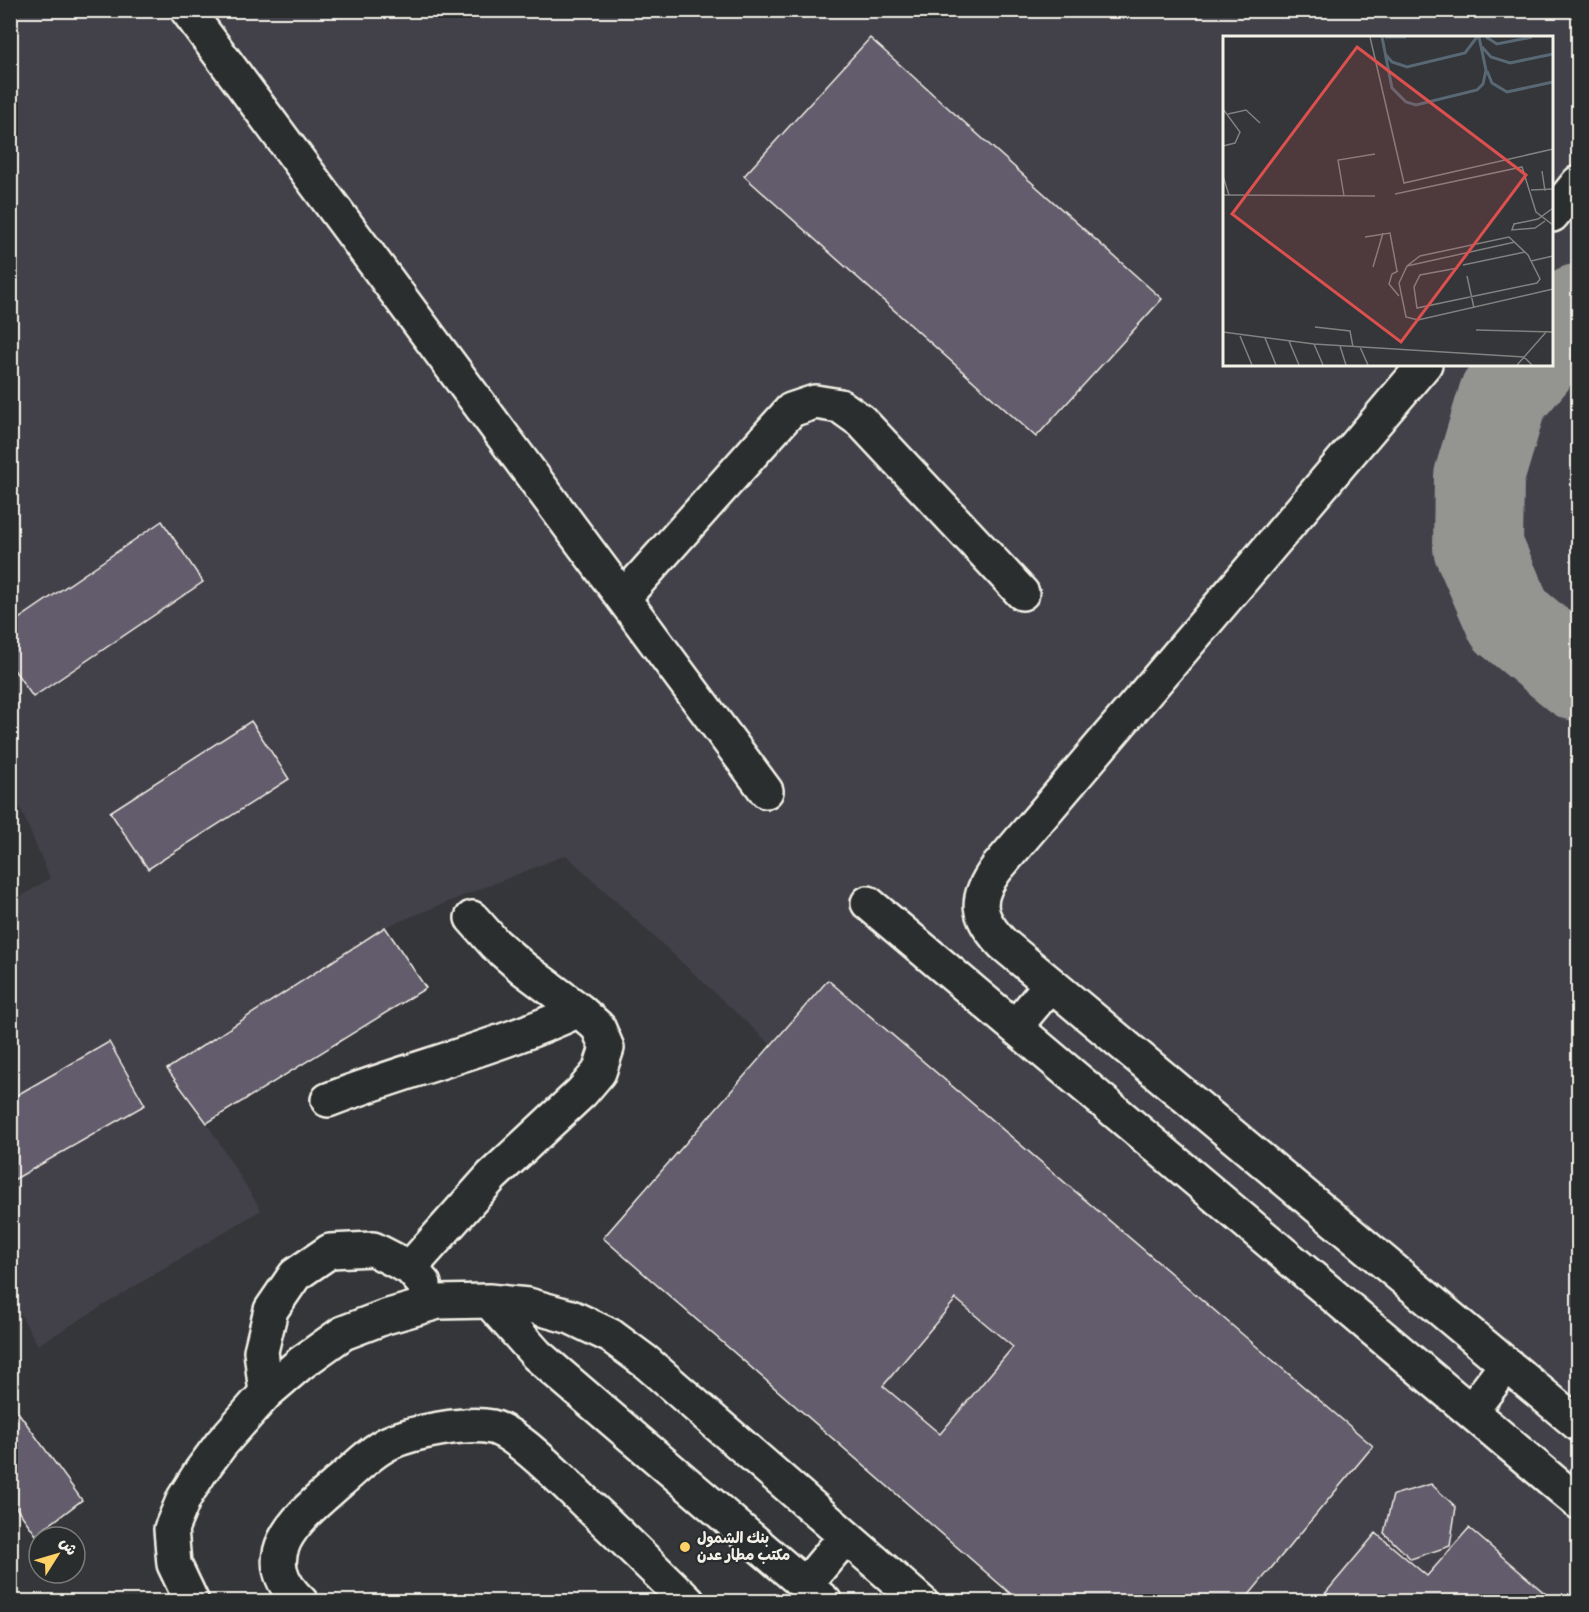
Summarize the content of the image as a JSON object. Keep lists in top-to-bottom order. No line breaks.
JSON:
{"places":["بنك الشمول مكتب مطار عدن"],"north":"top right"}
